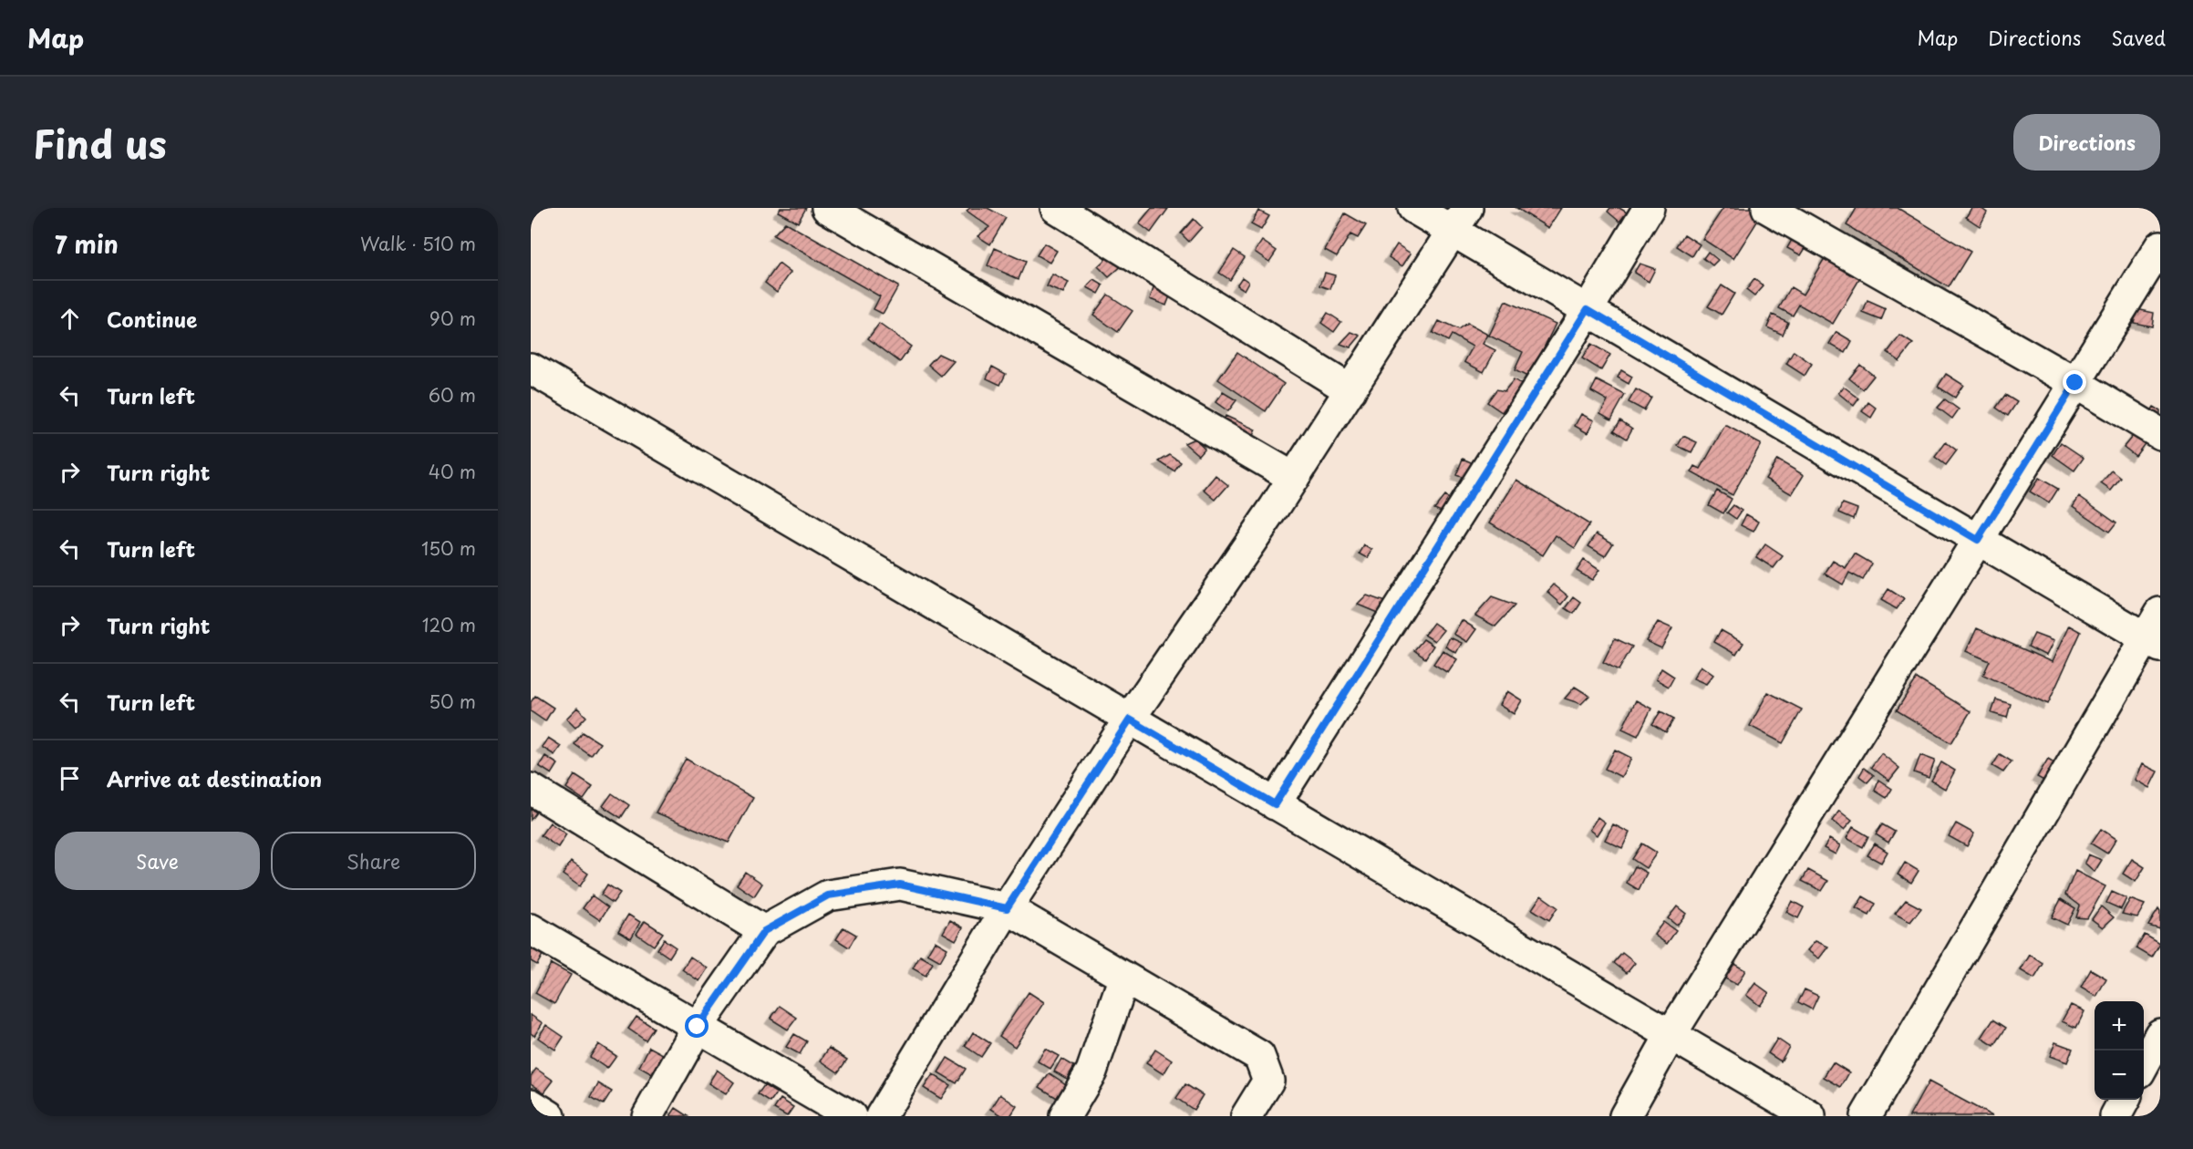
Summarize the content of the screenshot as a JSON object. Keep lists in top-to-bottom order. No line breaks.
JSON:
{"page":{"header":"Map","nav":["Map","Directions","Saved"],"title":"Find us","buttons":["Directions",["Save","Share"]],"heading":["7 min","Walk · 510 m"],"list":[["Continue","90 m"],["Turn left","60 m"],["Turn right","40 m"],["Turn left","150 m"],["Turn right","120 m"],["Turn left","50 m"],"Arrive at destination"],"map_buttons":["+","−"]}}
